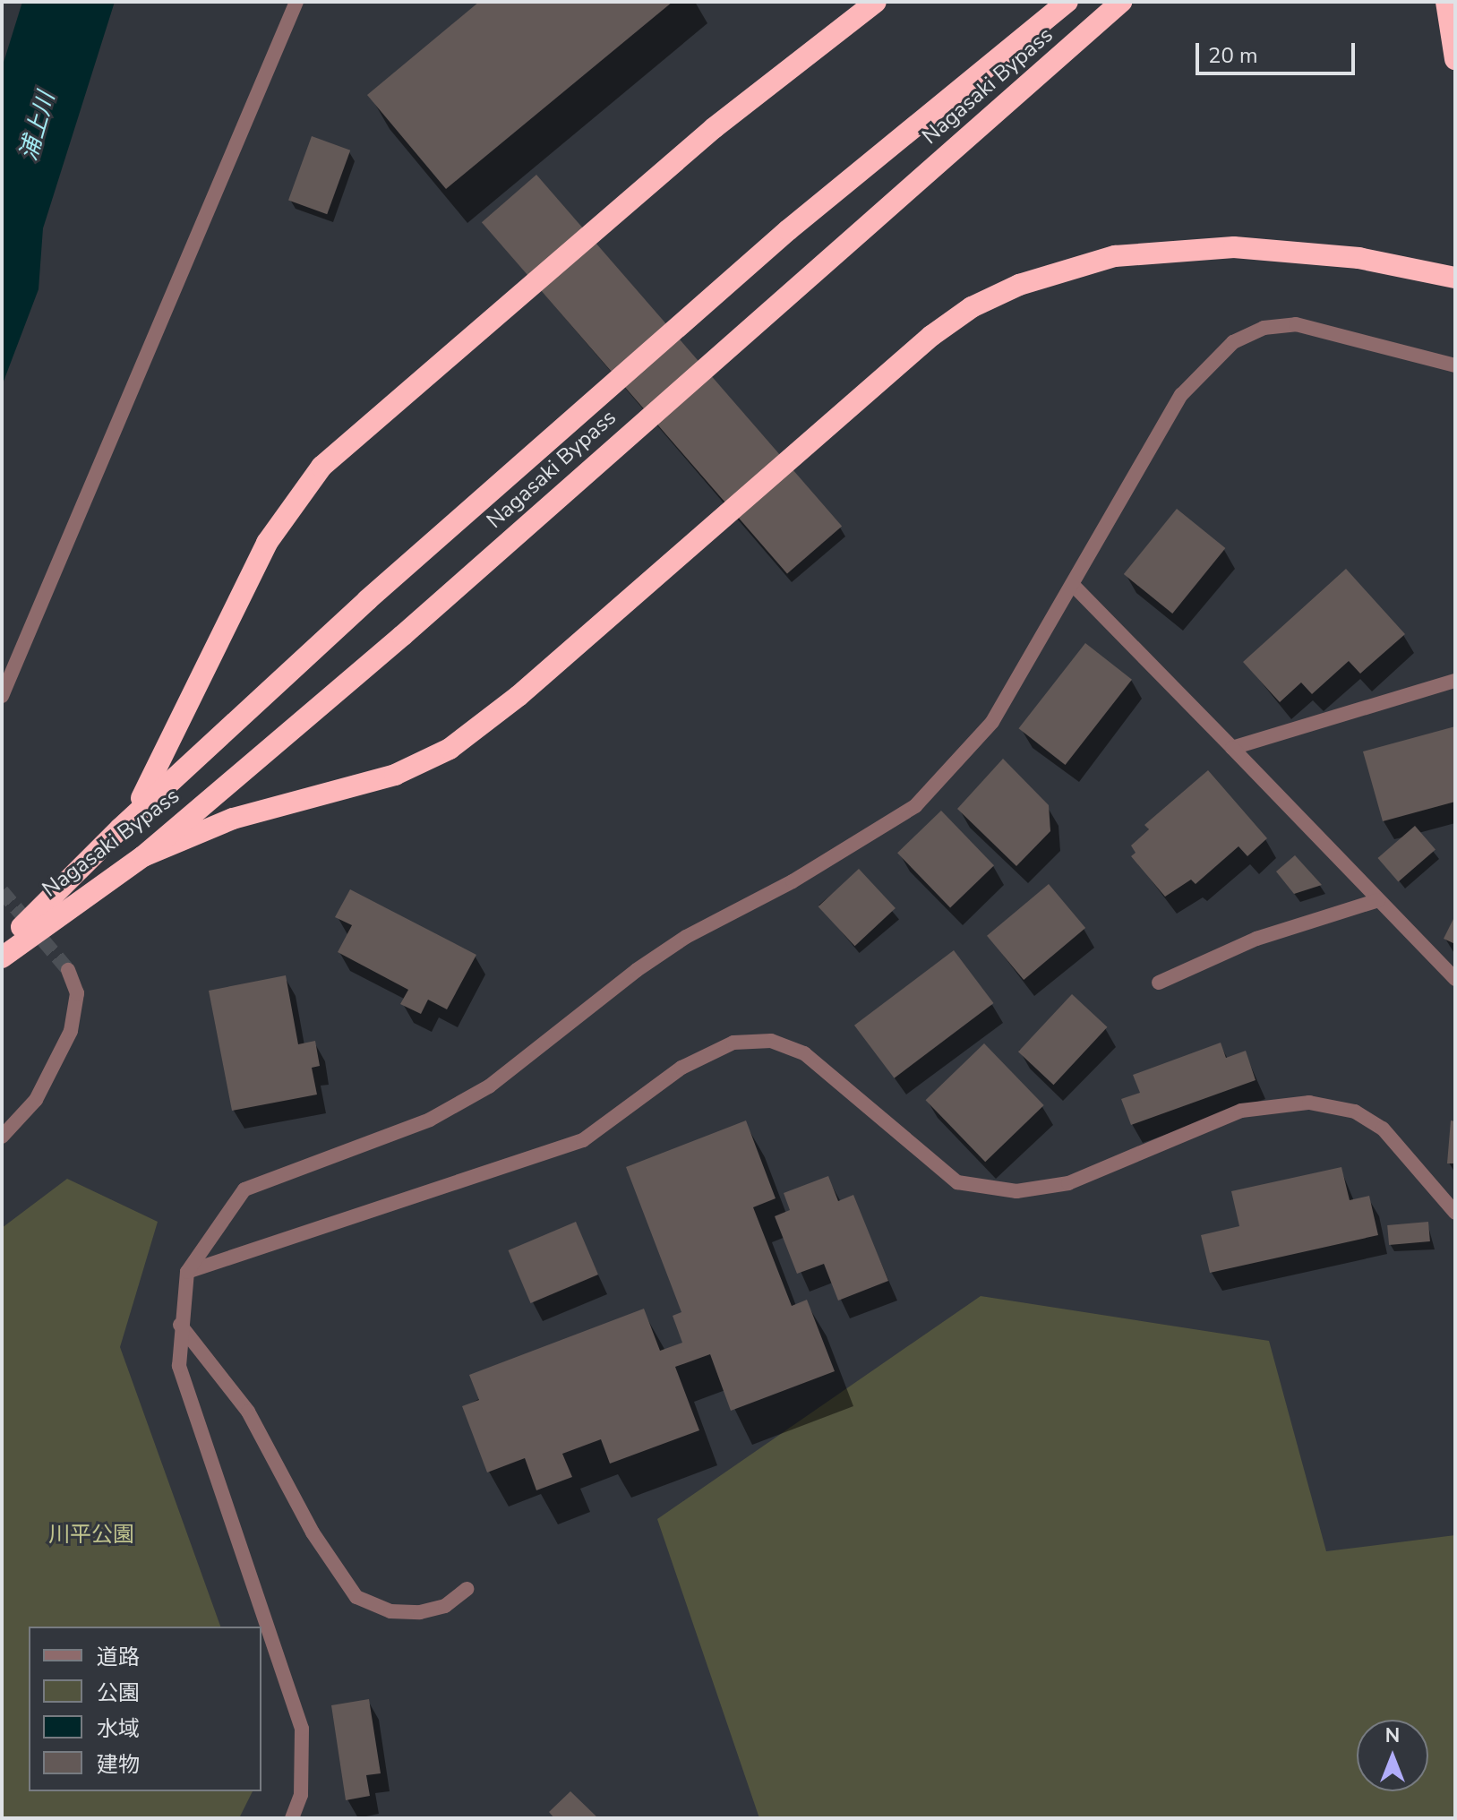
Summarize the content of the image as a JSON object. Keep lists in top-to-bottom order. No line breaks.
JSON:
{"streets":{"highway":["Nagasaki Bypass"]},"water":["浦上川"],"parks":["川平公園"],"legend":["道路","公園","水域","建物"],"scale_bar":"20 m","north":"top"}
